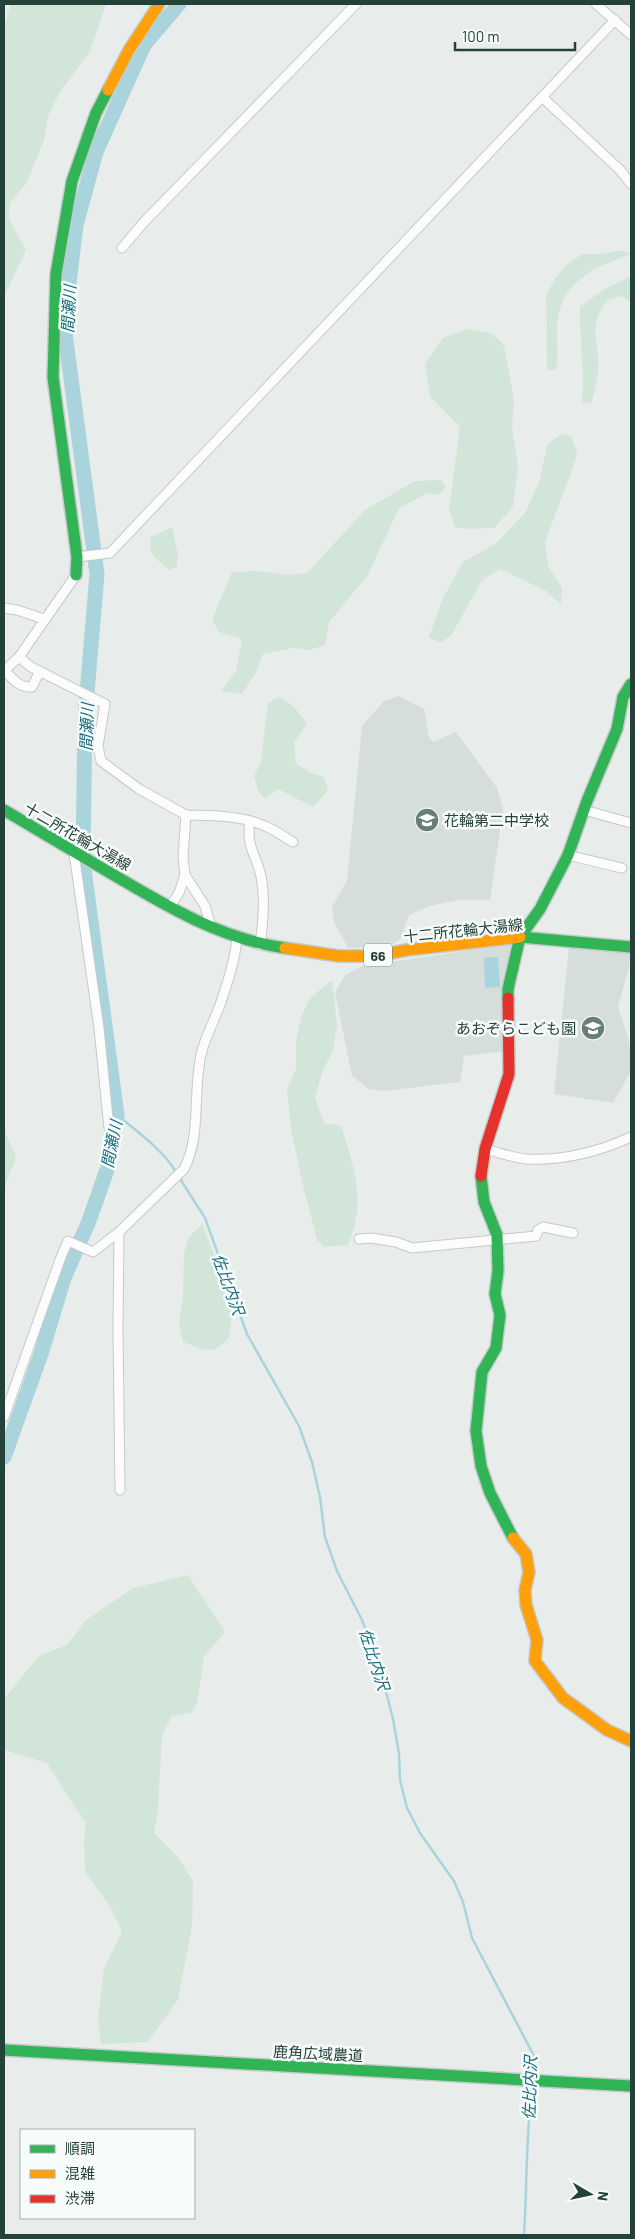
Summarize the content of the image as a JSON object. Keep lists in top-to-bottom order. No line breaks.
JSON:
{"streets":{"street":["十二所花輪大湯線","66","鹿角広域農道"]},"water":["間瀬川","佐比内沢"],"places":{"school or university":["花輪第二中学校","あおぞらこども園"]},"legend":["順調","混雑","渋滞"],"scale_bar":"100 m","north":"right"}
